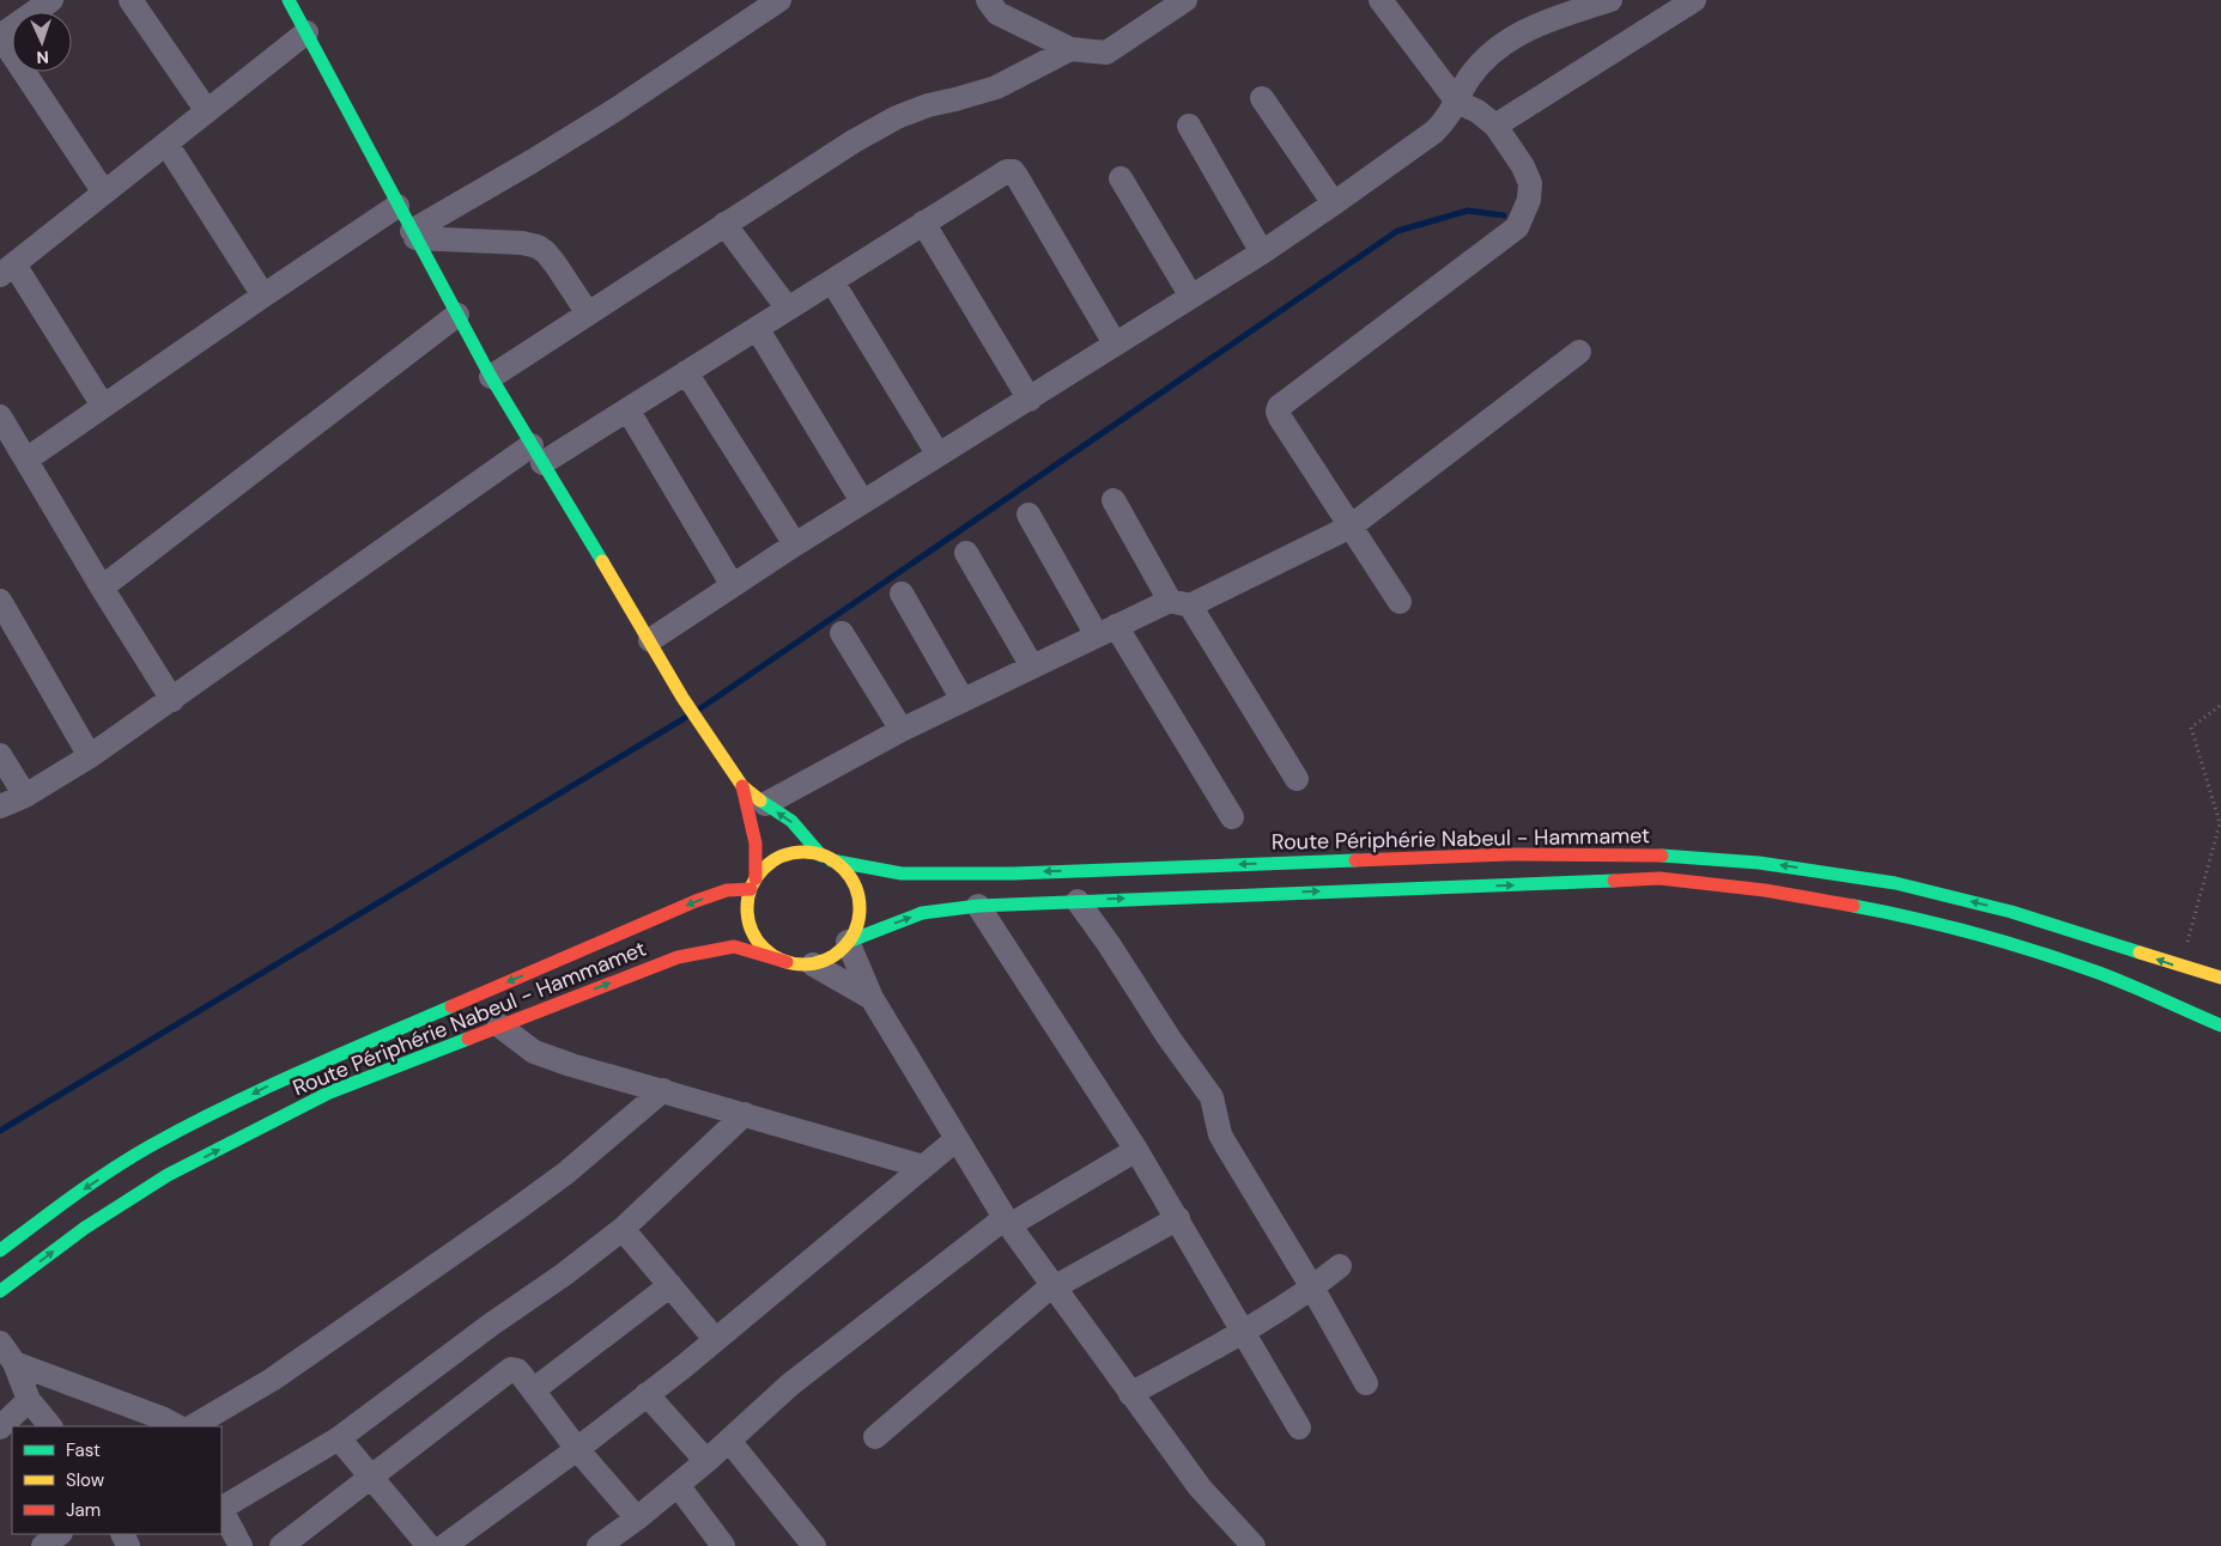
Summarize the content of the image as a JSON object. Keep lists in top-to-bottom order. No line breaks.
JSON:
{"streets":{"main road":["Route Périphérie Nabeul - Hammamet"]},"legend":["Fast","Slow","Jam"],"north":"bottom"}
